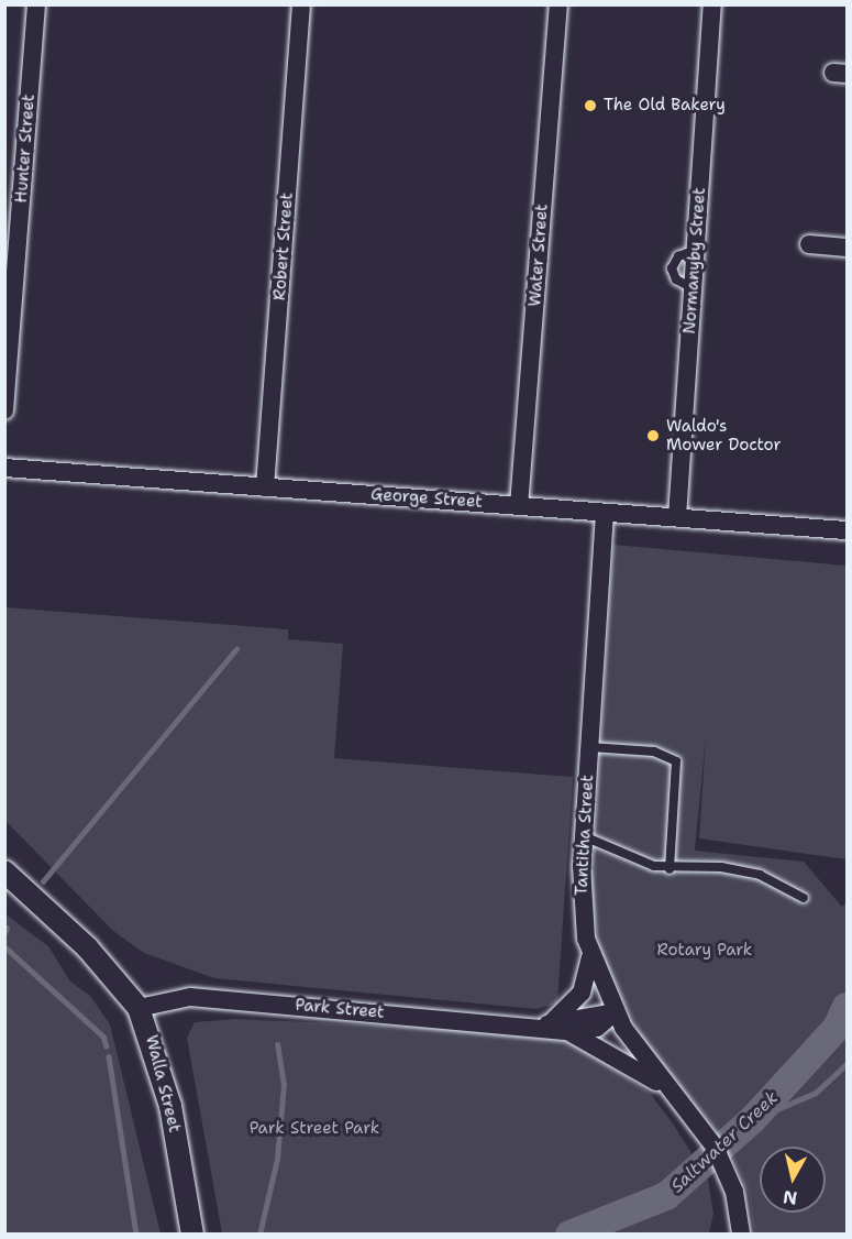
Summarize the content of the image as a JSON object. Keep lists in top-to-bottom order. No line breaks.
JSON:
{"streets":{"street":["Hunter Street","Robert Street","Water Street","Normanyby Street","George Street","Tantitha Street","Park Street","Walla Street"]},"crossings":[["Robert Street","George Street"],["Water Street","George Street"],["Normanyby Street","George Street"],["George Street","Tantitha Street"],["Tantitha Street","Park Street"],["Park Street","Walla Street"]],"water":["Saltwater Creek"],"parks":["Rotary Park","Park Street Park"],"places":["The Old Bakery","Waldo's Mower Doctor"],"north":"bottom"}
